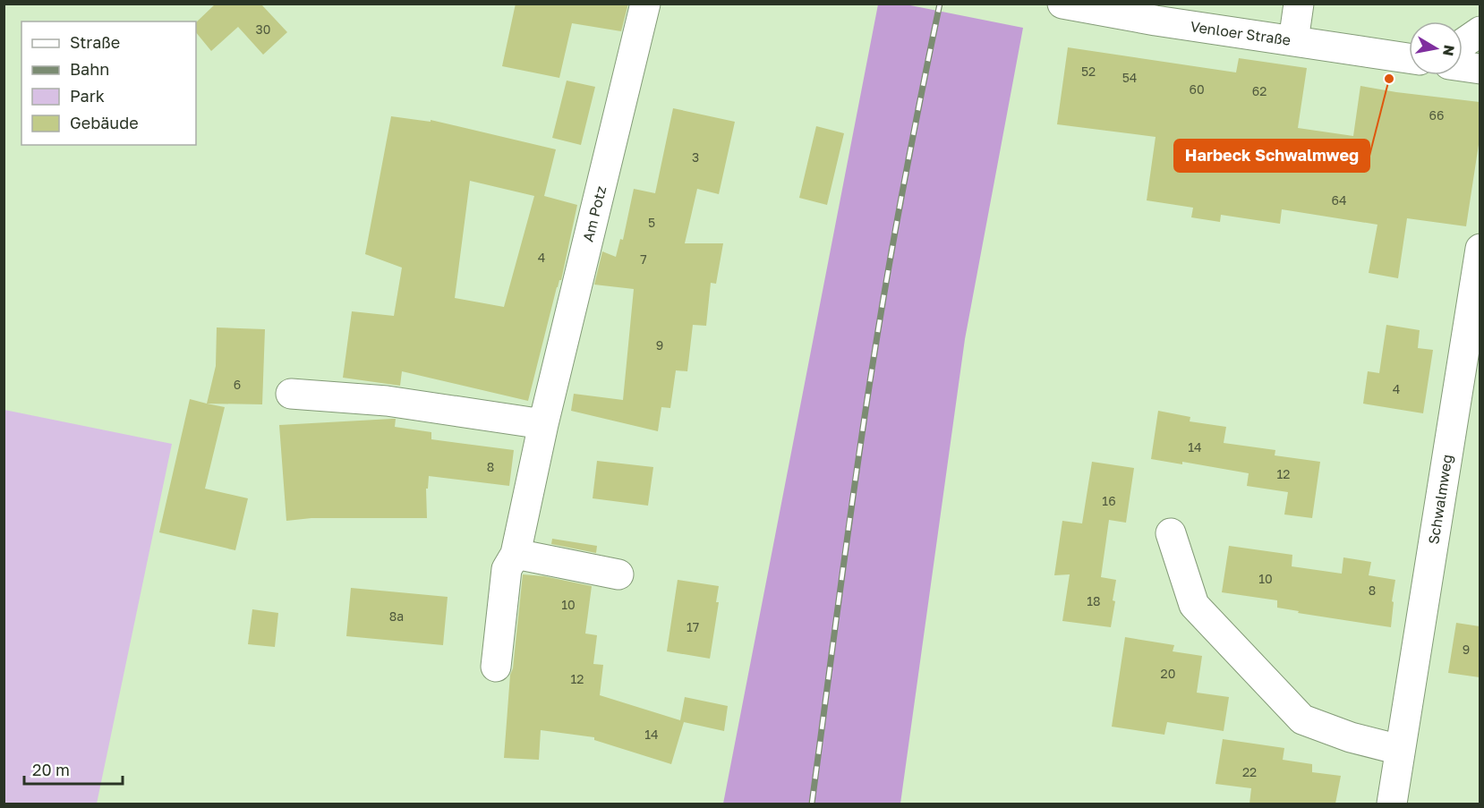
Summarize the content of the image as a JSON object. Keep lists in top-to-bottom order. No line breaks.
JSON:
{"streets":{"street":["Venloer Straße","Am Potz","Schwalmweg"]},"places":["Harbeck Schwalmweg"],"house_numbers":["30","52","54","60","62","66","3","64","5","4","7","9","6","4","14","8","12","16","10","8","18","10","8a","17","9","20","12","14","22"],"legend":["Straße","Bahn","Park","Gebäude"],"scale_bar":"20 m","north":"right"}
